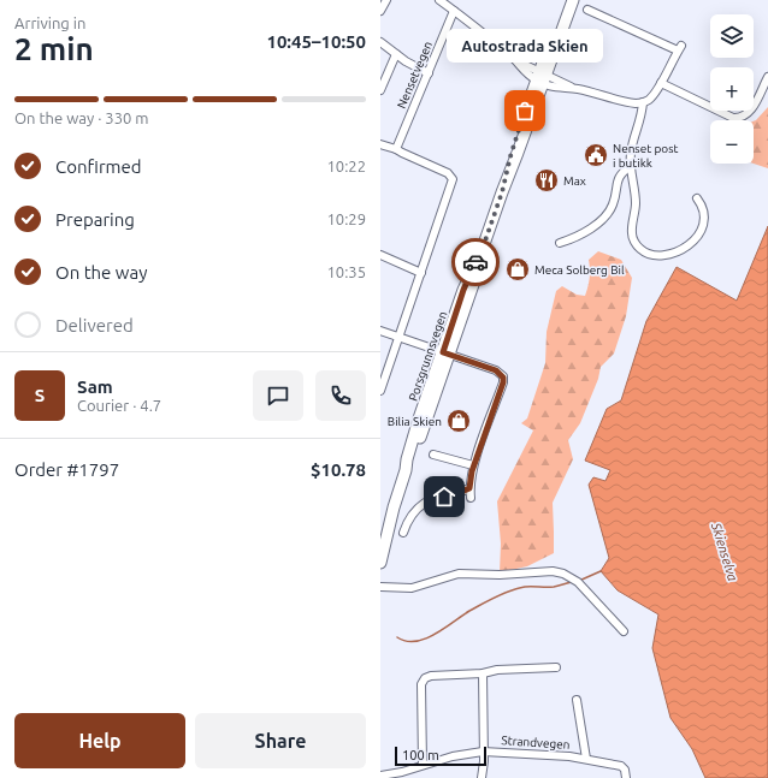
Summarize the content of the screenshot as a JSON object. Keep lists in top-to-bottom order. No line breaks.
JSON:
{"streets":{"highway":["Porsgrunnsvegen"],"street":["Nensetvegen","Strandvegen"]},"water":["Skienselva"],"places":{"other":["Autostrada Skien"],"public building":["Nenset post i butikk"],"restaurant":["Max"],"shop":["Meca Solberg Bil","Bilia Skien"]},"scale_bar":"100 m","page":{"heading":["2 min","Arriving in","10:45–10:50"],"panel":["Sam","Courier · 4.7","Order #1797","$10.78"],"map_buttons":["+","−"],"bubble":"Autostrada Skien","bar":"On the way · 330 m","list":[["Confirmed","10:22"],["Preparing","10:29"],["On the way","10:35"],"Delivered"],"round":"S","buttons":["Help","Share"],"scale":"100 m"}}
